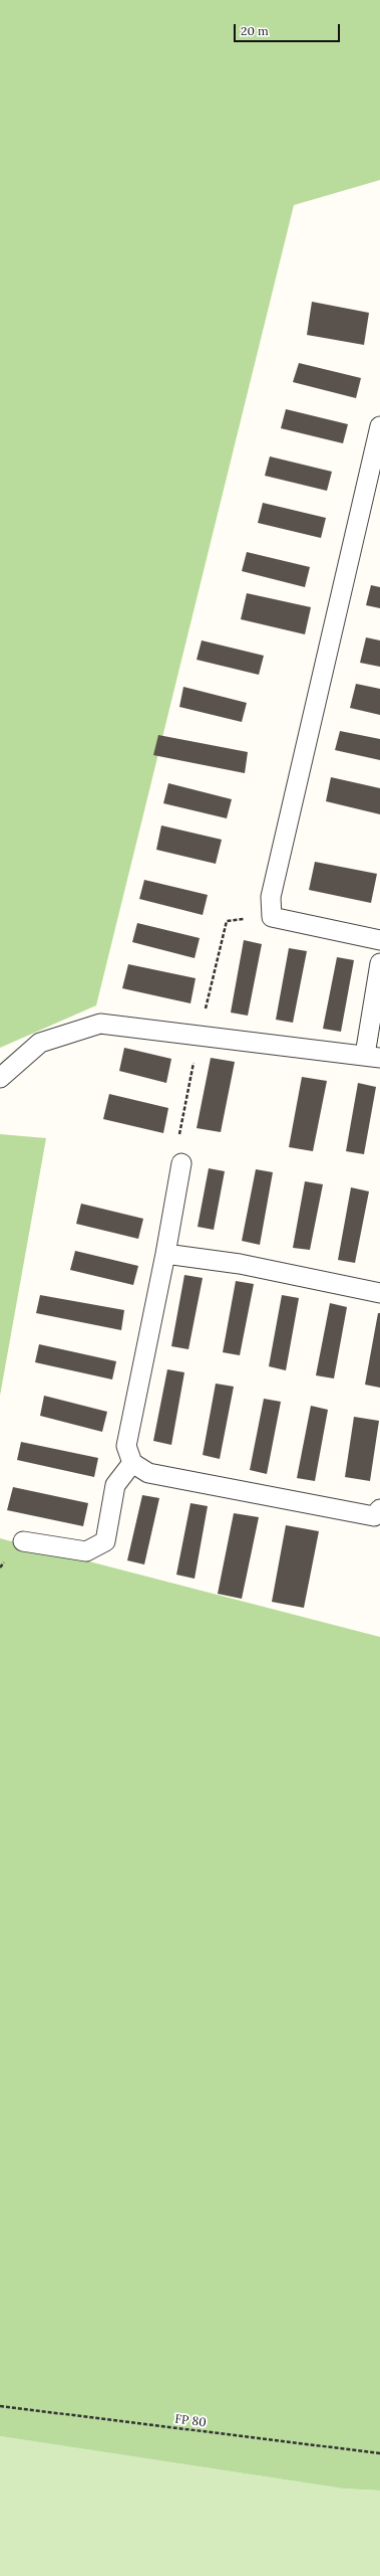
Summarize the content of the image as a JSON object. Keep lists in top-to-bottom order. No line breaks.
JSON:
{"streets":{"path":["FP 80"]},"scale_bar":"20 m"}
